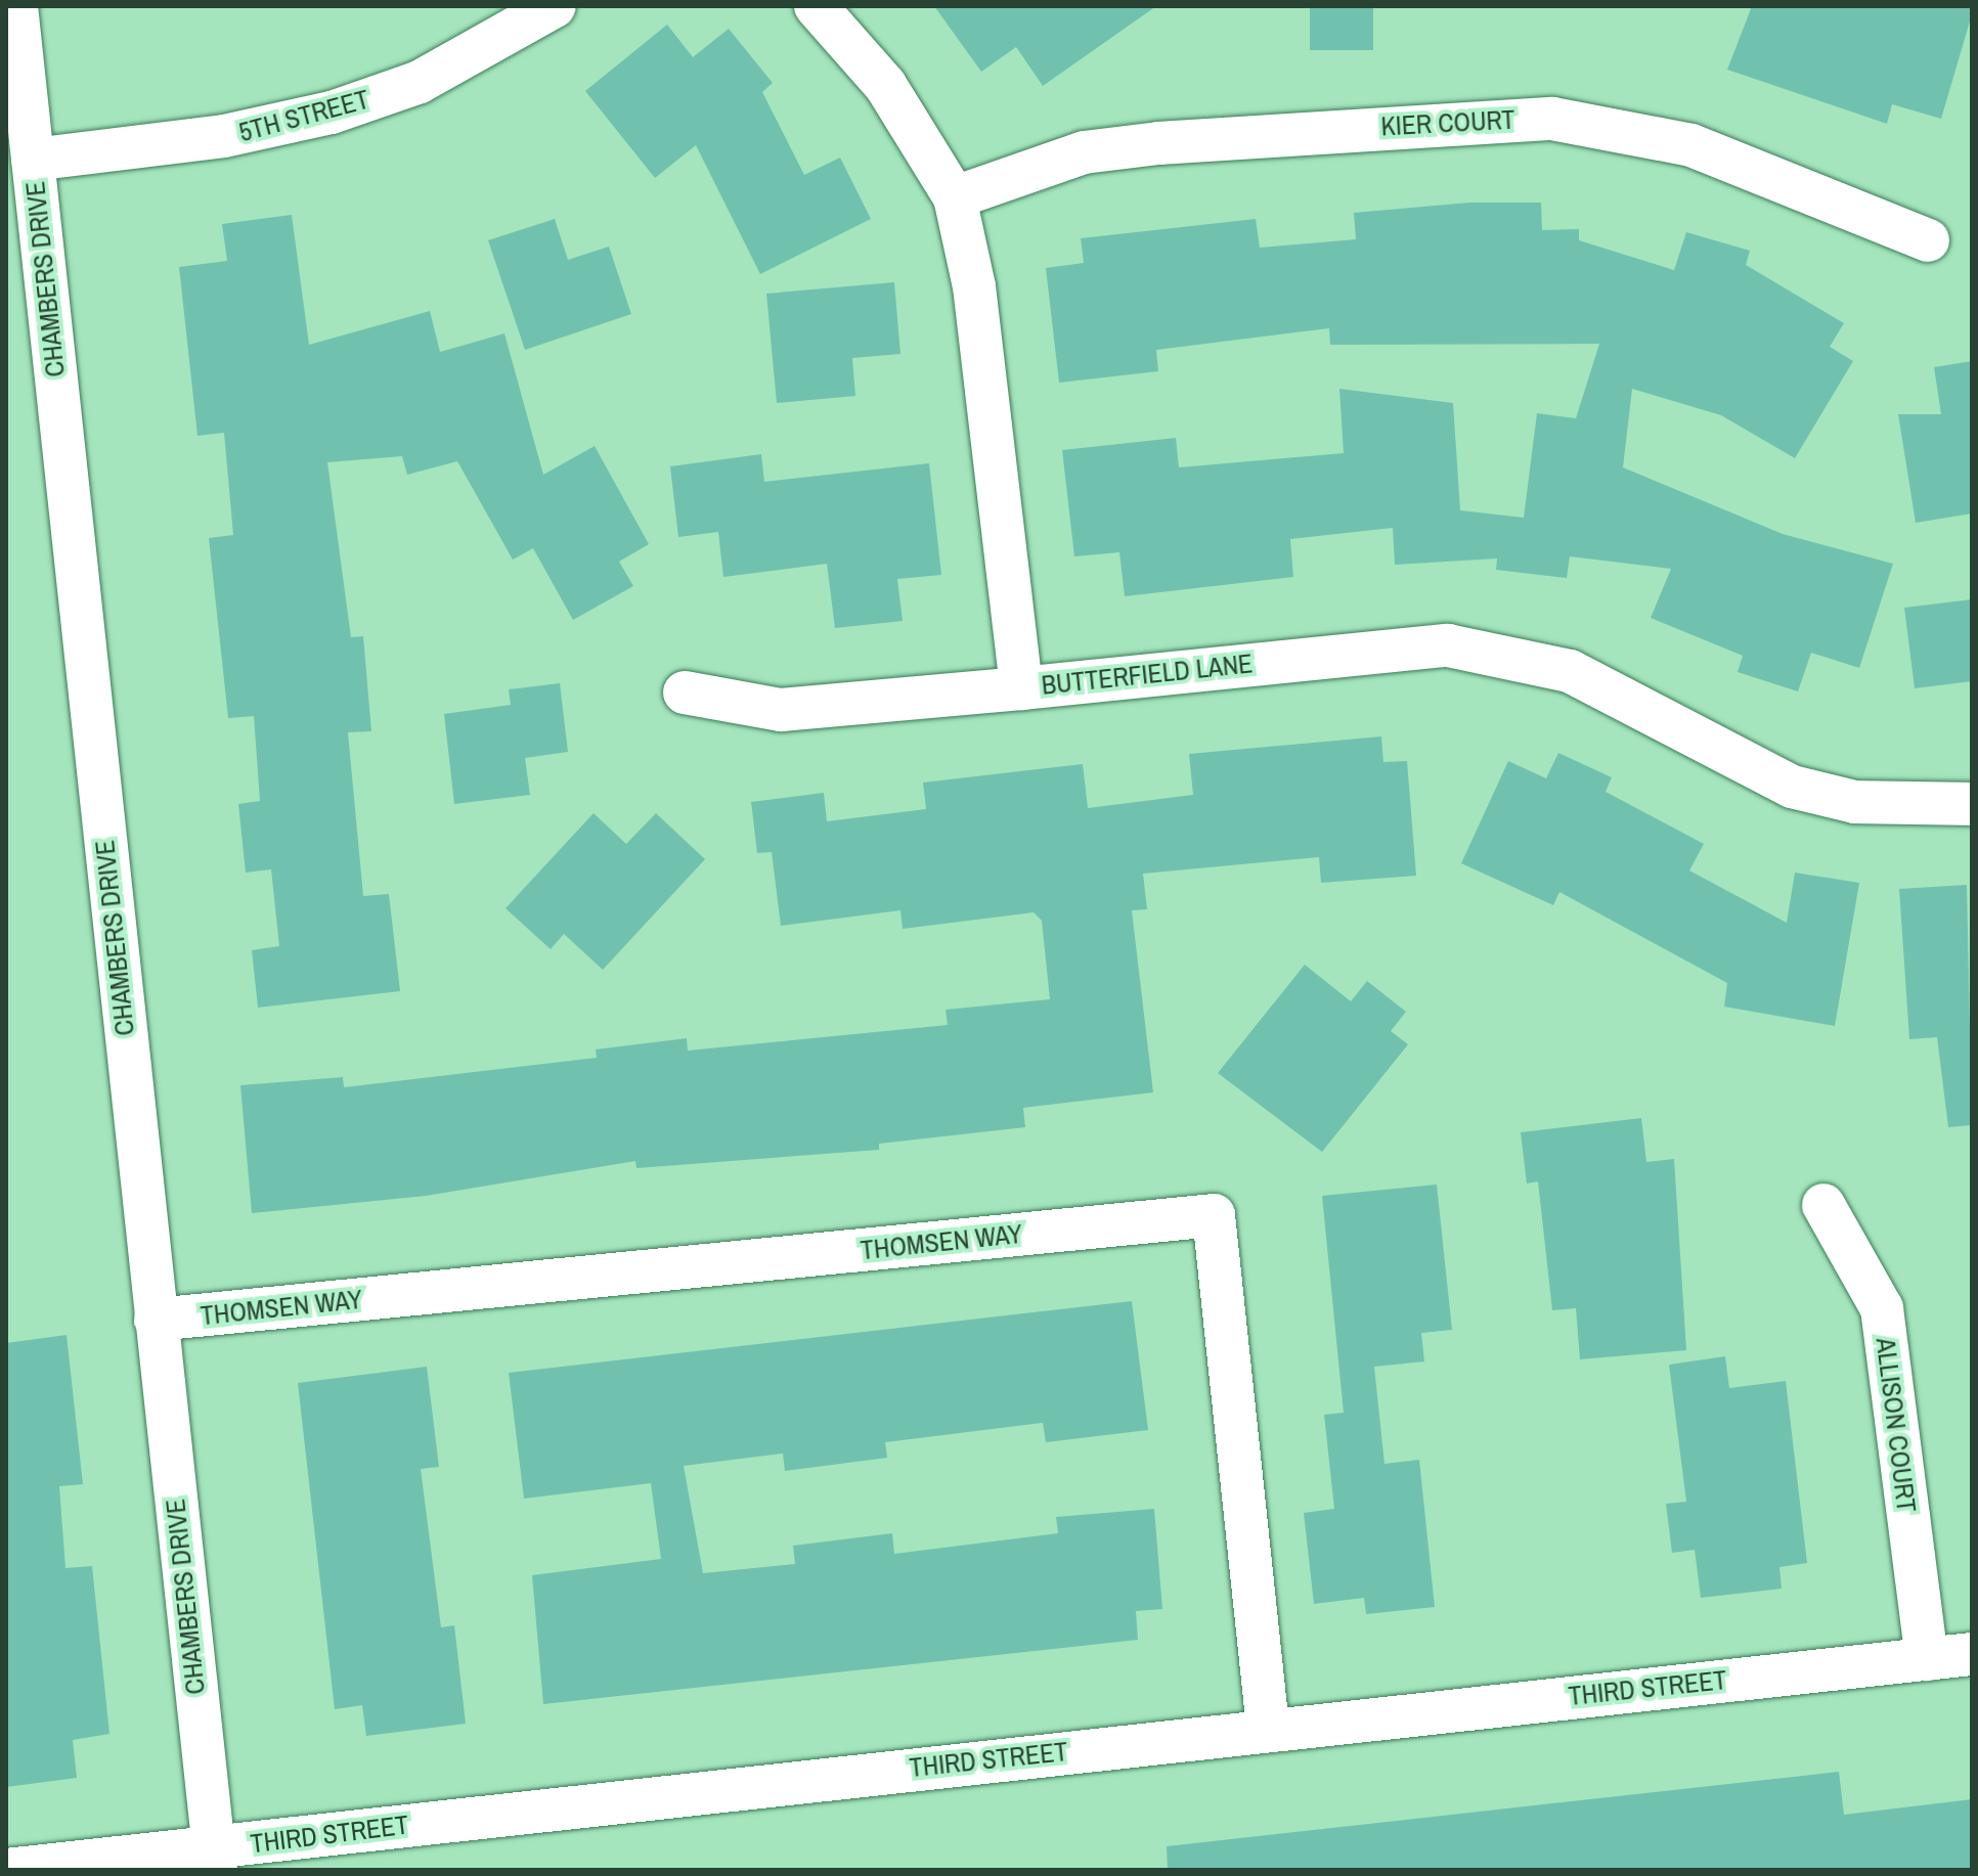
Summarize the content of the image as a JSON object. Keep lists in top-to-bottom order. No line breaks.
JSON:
{"streets":{"street":["5TH STREET","KIER COURT","CHAMBERS DRIVE","BUTTERFIELD LANE","THOMSEN WAY","ALLISON COURT","THIRD STREET"]},"crossings":[["5TH STREET","CHAMBERS DRIVE"],["KIER COURT","BUTTERFIELD LANE"],["CHAMBERS DRIVE","THOMSEN WAY"],["CHAMBERS DRIVE","THIRD STREET"],["THOMSEN WAY","THIRD STREET"],["ALLISON COURT","THIRD STREET"]]}
